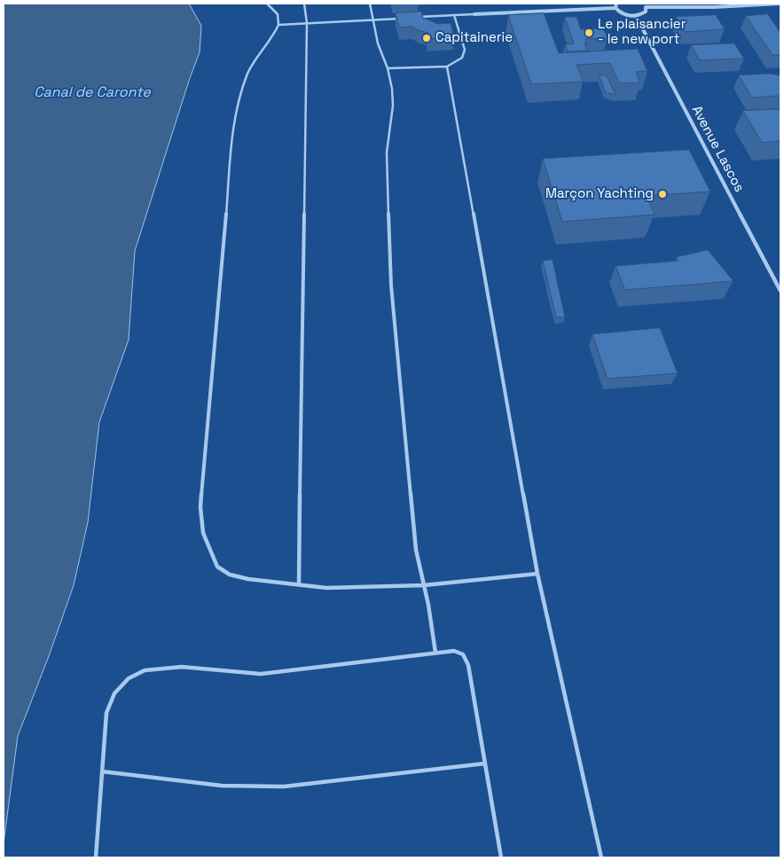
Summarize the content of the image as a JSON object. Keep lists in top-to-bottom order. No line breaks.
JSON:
{"streets":{"street":["Avenue Lascos"]},"water":["Canal de Caronte"],"places":["Le plaisancier - le new port","Capitainerie","Marçon Yachting"]}
